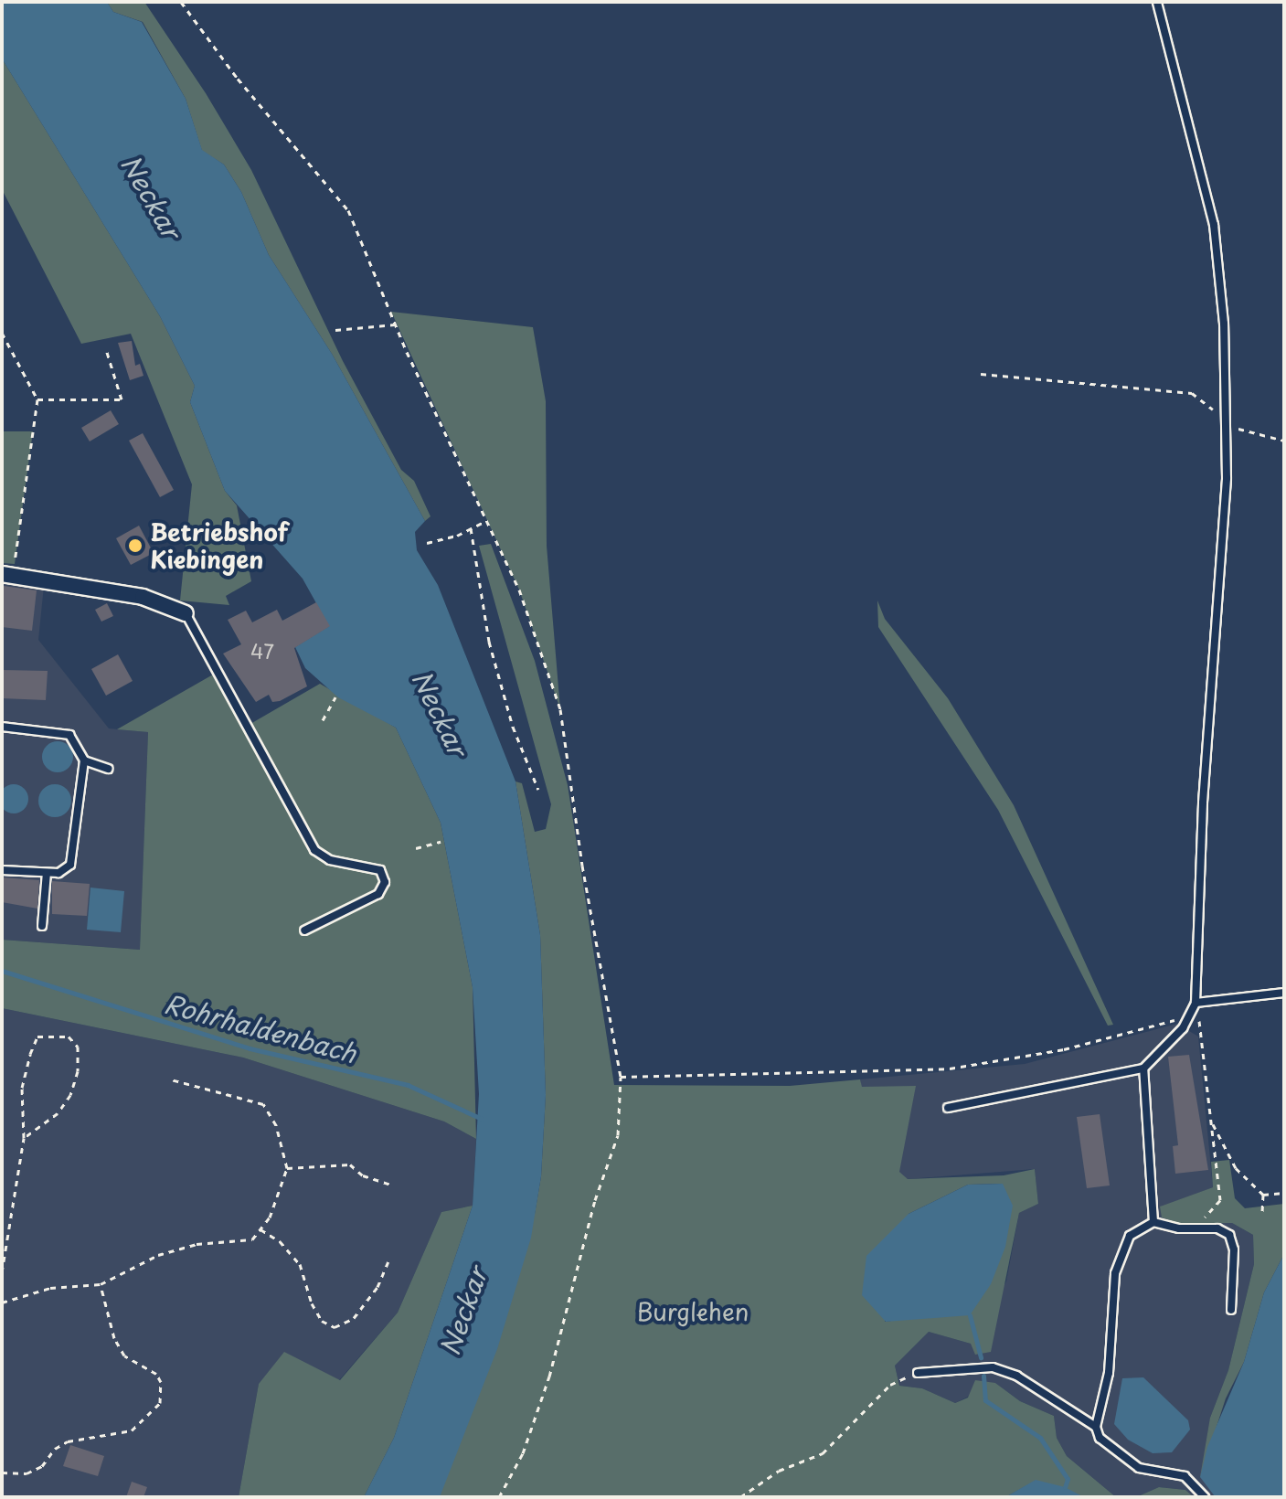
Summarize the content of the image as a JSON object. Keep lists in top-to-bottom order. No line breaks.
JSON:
{"water":["Neckar","Rohrhaldenbach"],"parks":["Burglehen"],"places":["Betriebshof Kiebingen"],"house_numbers":["47"]}
